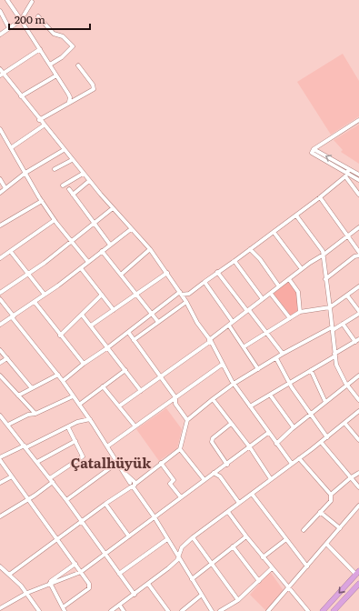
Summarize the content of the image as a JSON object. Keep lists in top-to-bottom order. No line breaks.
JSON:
{"districts":["Çatalhüyük"],"scale_bar":"200 m"}
